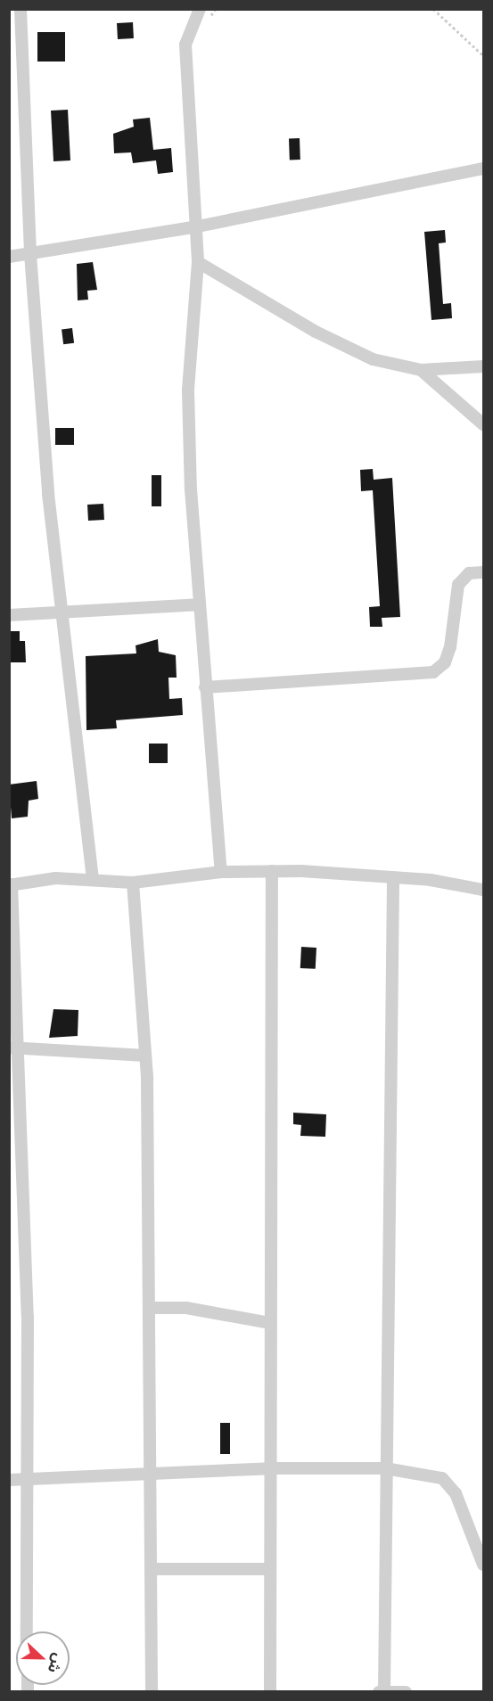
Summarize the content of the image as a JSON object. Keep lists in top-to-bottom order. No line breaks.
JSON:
{"north":"right"}
